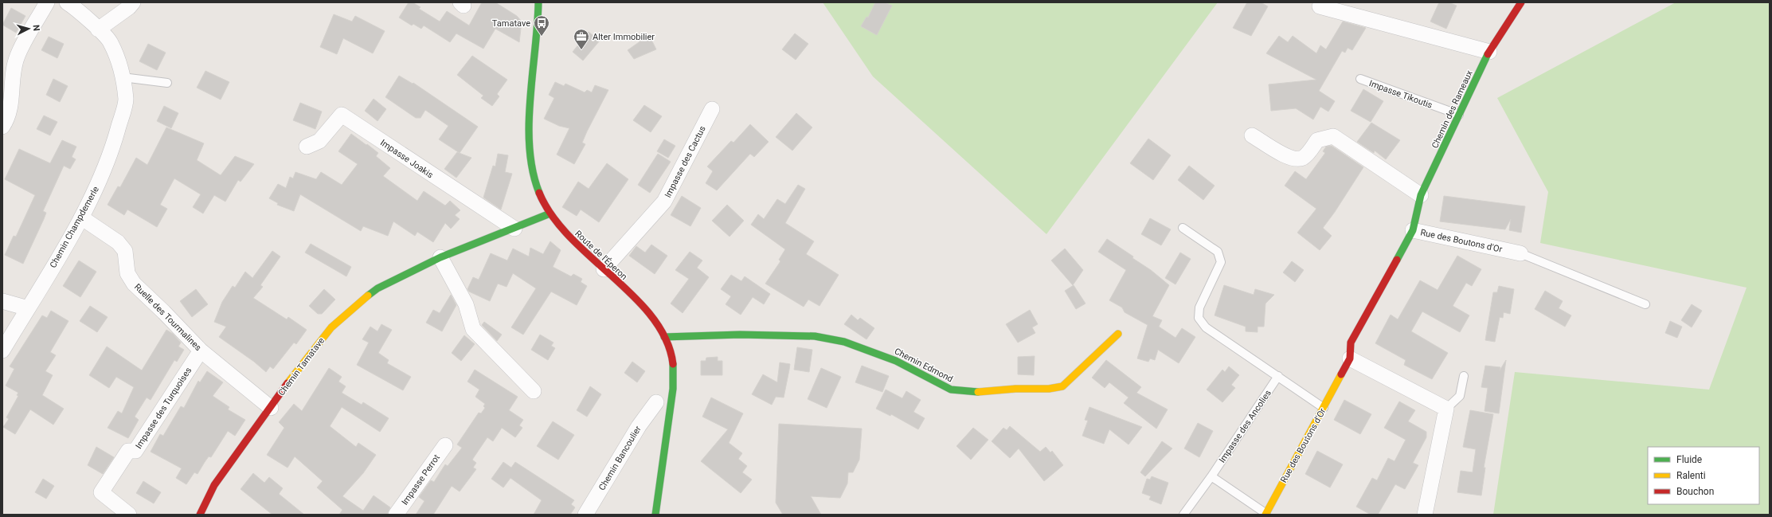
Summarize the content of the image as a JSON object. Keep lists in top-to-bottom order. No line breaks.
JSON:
{"streets":{"street":["Chemin des Rameaux","Impasse Joakis","Impasse des Cactus","Chemin Champdemerle","Rue des Boutons d'Or","Route de l'Éperon","Ruelle des Tourmalines","Chemin Edmond","Chemin Tamatave","Impasse des Turquoises","Chemin Bancoulier","Impasse Perrot"],"lane":["Impasse Tikoutis","Impasse des Ancolies"]},"crossings":[["Impasse Tikoutis","Chemin des Rameaux"],["Chemin des Rameaux","Rue des Boutons d'Or"],["Impasse Joakis","Chemin Tamatave"],["Impasse des Cactus","Route de l'Éperon"],["Chemin Champdemerle","Ruelle des Tourmalines"],["Route de l'Éperon","Chemin Edmond"],["Route de l'Éperon","Chemin Tamatave"],["Ruelle des Tourmalines","Chemin Tamatave"],["Ruelle des Tourmalines","Impasse des Turquoises"]],"places":{"bus stop":["Tamatave"],"office":["Alter Immobilier"]},"legend":["Fluide","Ralenti","Bouchon"],"north":"right"}
